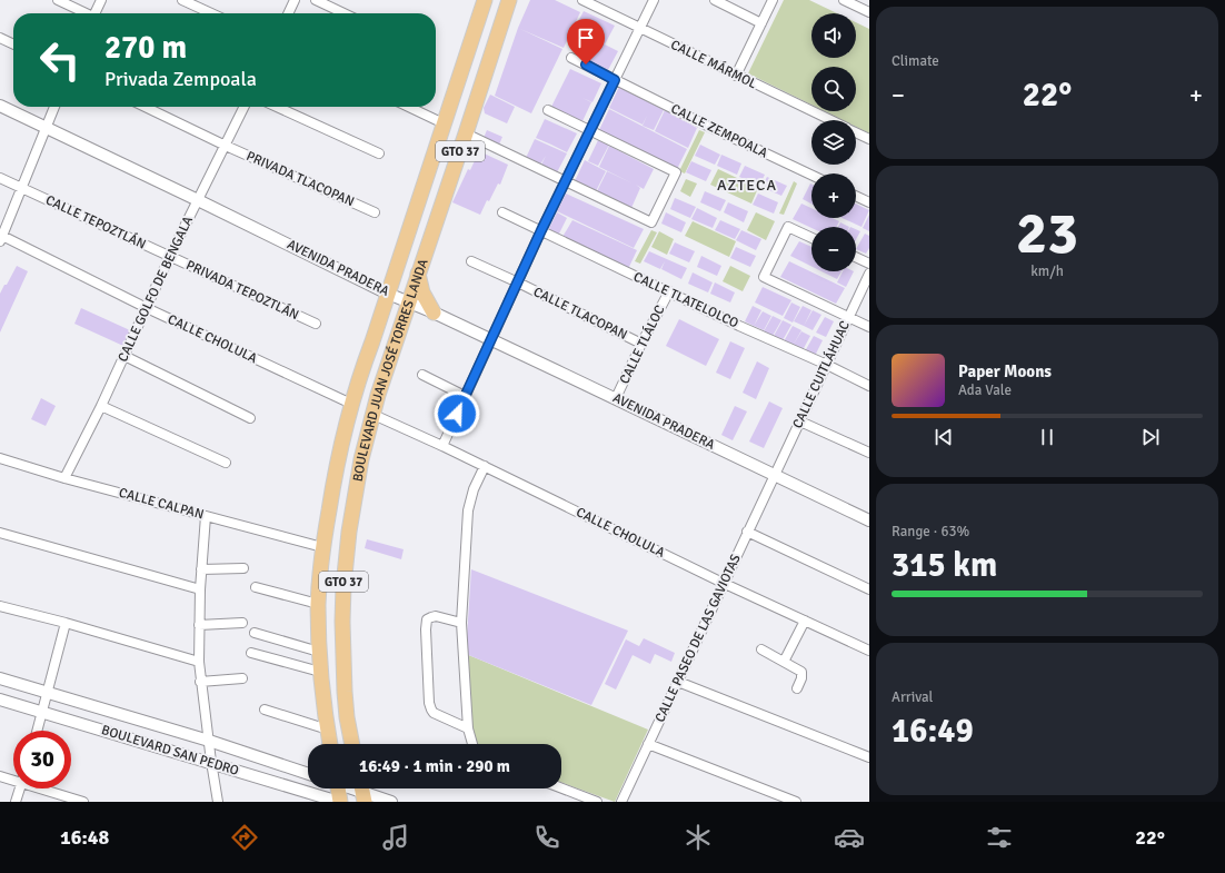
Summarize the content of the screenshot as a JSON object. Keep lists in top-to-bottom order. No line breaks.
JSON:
{"streets":{"main road":["GTO 37","BOULEVARD JUAN JOSÉ TORRES LANDA"],"street":["CALLE MÁRMOL","CALLE ZEMPOALA","PRIVADA TLACOPAN","CALLE TEPOZTLÁN","AVENIDA PRADERA","CALLE GOLFO DE BENGALA","PRIVADA TEPOZTLÁN","CALLE TLATELOLCO","CALLE TLACOPAN","CALLE CHOLULA","CALLE TLÁLOC","CALLE CUITLÁHUAC","CALLE CALPAN","CALLE PASEO DE LAS GAVIOTAS","BOULEVARD SAN PEDRO"]},"crossings":[["PRIVADA TLACOPAN","CALLE GOLFO DE BENGALA"],["CALLE TEPOZTLÁN","CALLE GOLFO DE BENGALA"],["CALLE TEPOZTLÁN","PRIVADA TEPOZTLÁN"],["AVENIDA PRADERA","CALLE GOLFO DE BENGALA"],["AVENIDA PRADERA","CALLE TLÁLOC"],["AVENIDA PRADERA","BOULEVARD JUAN JOSÉ TORRES LANDA"],["AVENIDA PRADERA","CALLE CUITLÁHUAC"],["AVENIDA PRADERA","CALLE PASEO DE LAS GAVIOTAS"],["CALLE GOLFO DE BENGALA","PRIVADA TEPOZTLÁN"],["CALLE GOLFO DE BENGALA","CALLE CHOLULA"],["CALLE GOLFO DE BENGALA","CALLE CALPAN"],["CALLE TLATELOLCO","CALLE TLÁLOC"],["CALLE TLATELOLCO","CALLE CUITLÁHUAC"],["CALLE TLACOPAN","CALLE TLÁLOC"],["CALLE CHOLULA","BOULEVARD JUAN JOSÉ TORRES LANDA"],["CALLE CHOLULA","CALLE PASEO DE LAS GAVIOTAS"],["BOULEVARD JUAN JOSÉ TORRES LANDA","CALLE CALPAN"],["CALLE CUITLÁHUAC","CALLE PASEO DE LAS GAVIOTAS"]],"districts":["AZTECA"],"page":{"tile":["Climate",["23","km/h"],["Range · 63%","315 km"],["Arrival","16:49"]],"map_buttons":["+","−"],"turn":["270 m","Privada Zempoala"],"heat":["−","22°","+"],"song":["Paper Moons","Ada Vale"],"limit":"30","trip":"16:49 · 1 min · 290 m","tabs":["16:48","22°"]}}
